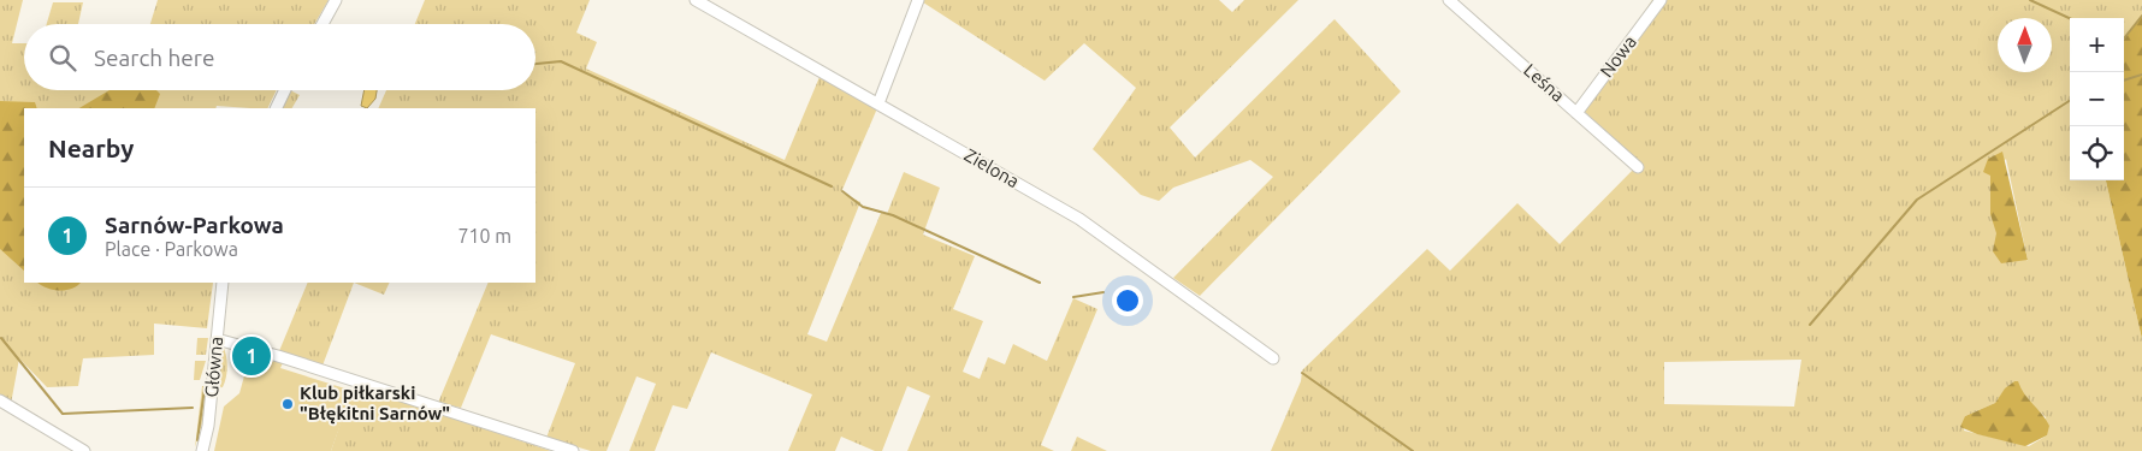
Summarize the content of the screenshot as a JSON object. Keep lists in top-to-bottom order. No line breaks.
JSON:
{"streets":{"street":["Nowa","Leśna","Zielona","Główna"]},"crossings":[["Nowa","Leśna"]],"places":["Klub piłkarski \"Błękitni Sarnów\""],"north":"top","page":{"map_buttons":["+","−"],"search":"Search here","heading":"Nearby","list":[{"mark":"1","name":"Sarnów-Parkowa","note":"Place · Parkowa","value":"710 m"}],"pins":"1"}}
